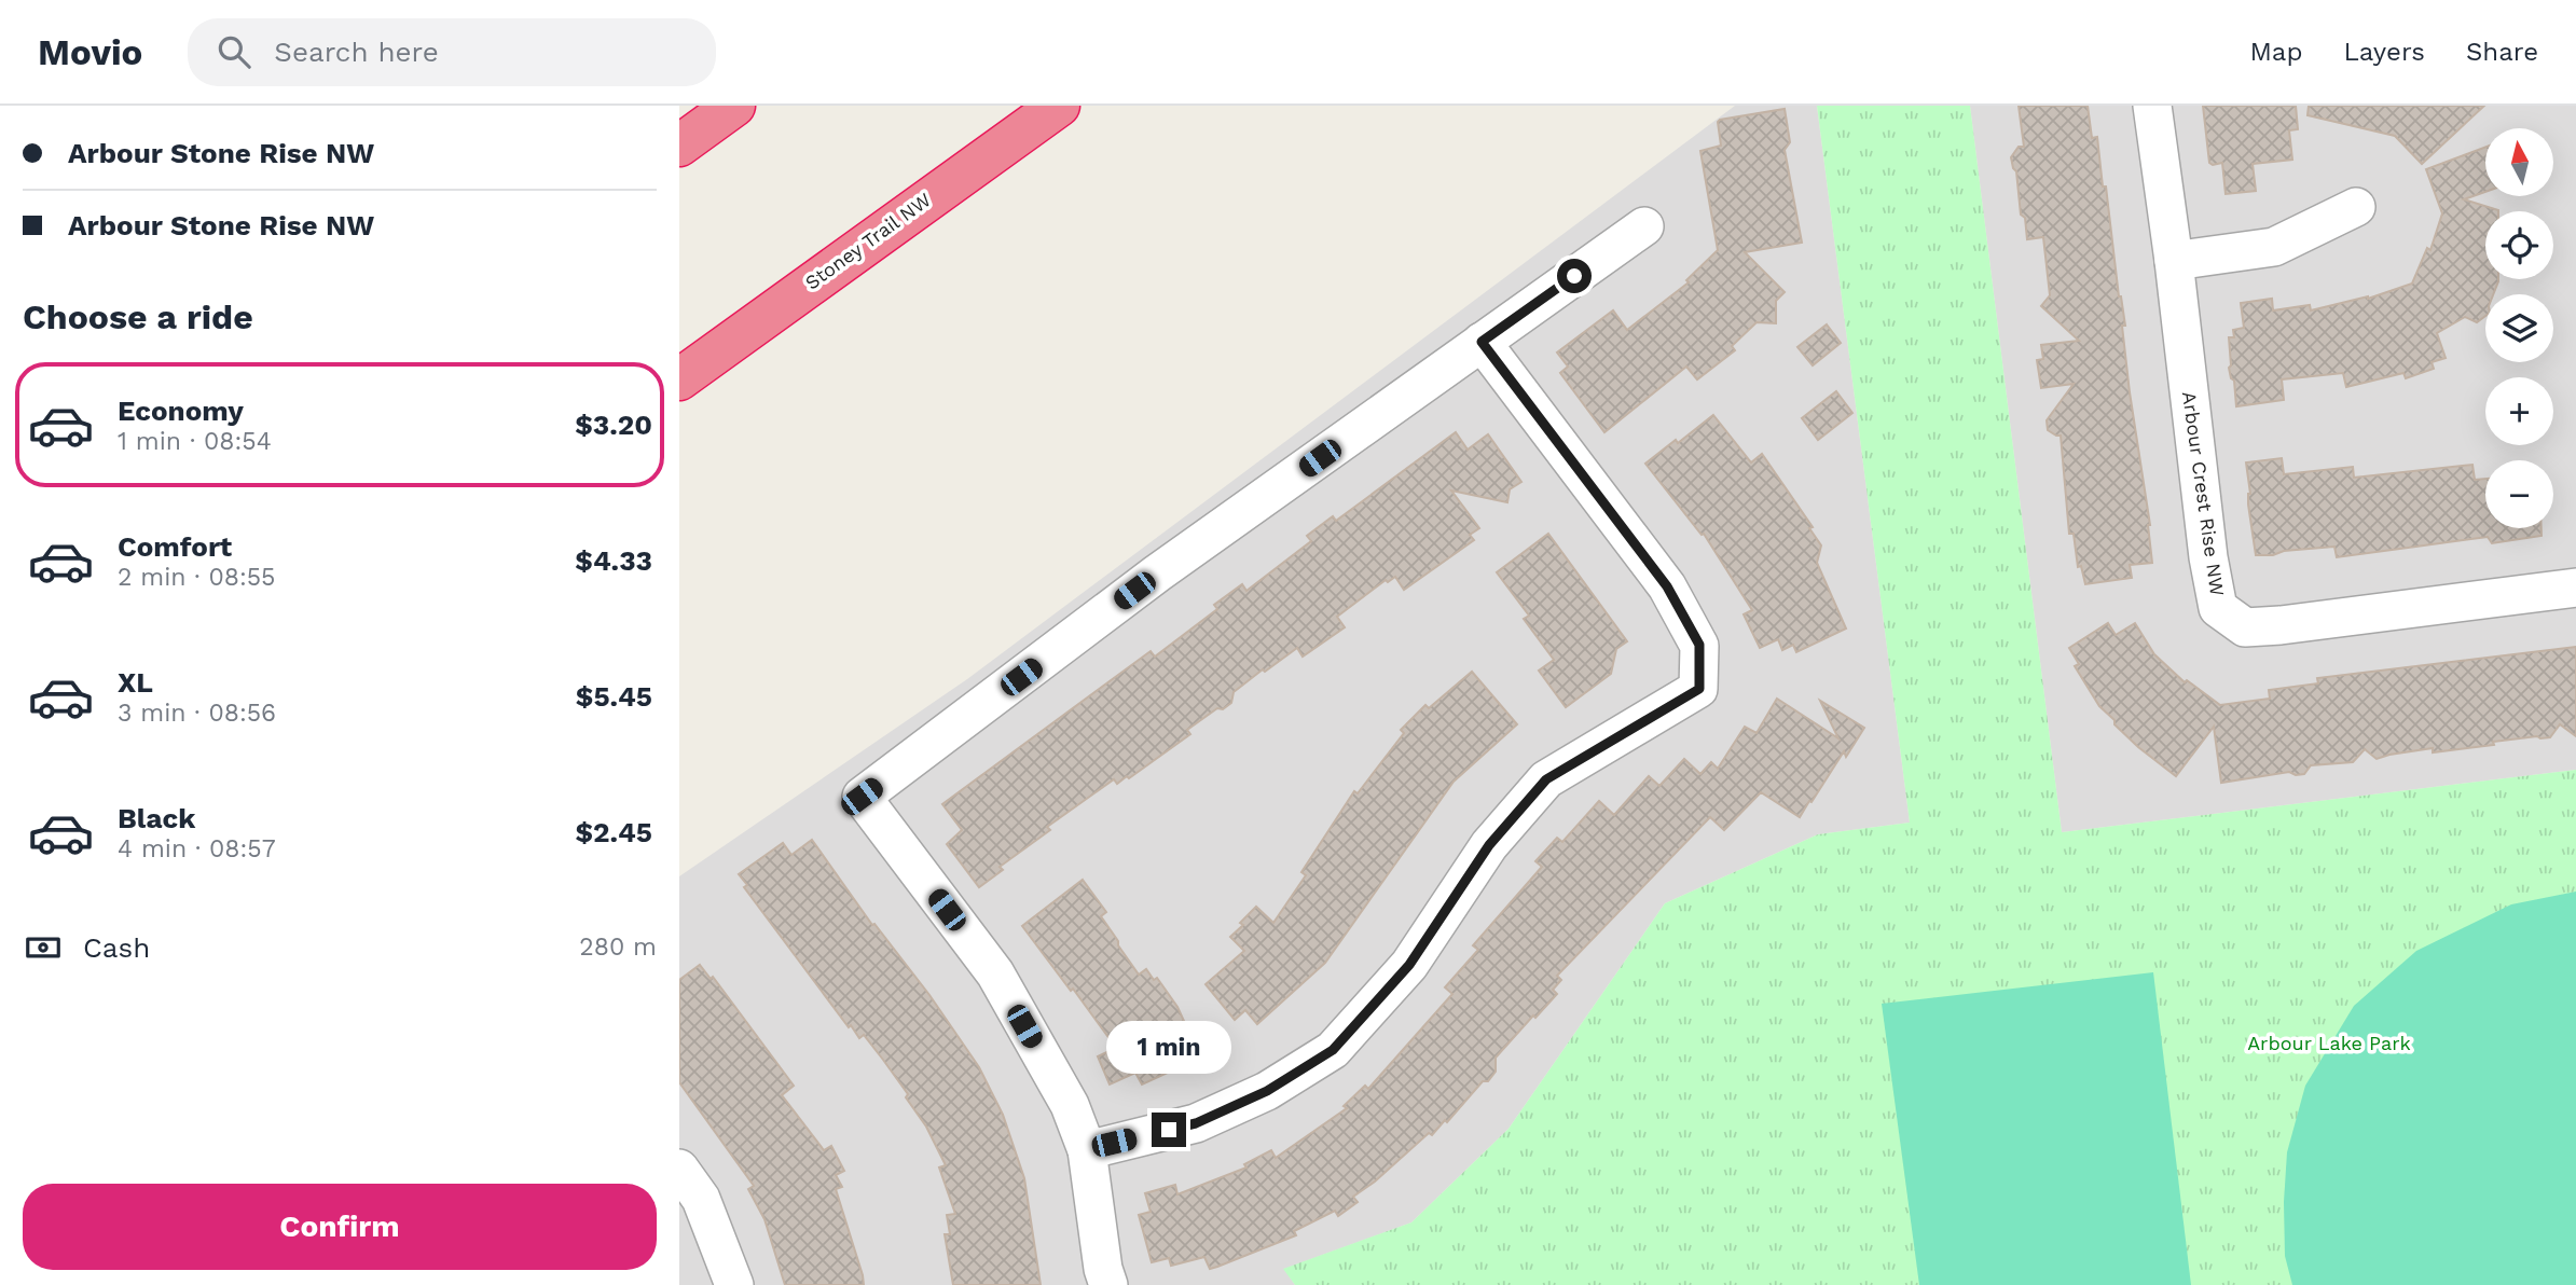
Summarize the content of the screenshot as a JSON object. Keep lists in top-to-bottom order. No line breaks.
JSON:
{"streets":{"highway":["Stoney Trail NW"],"street":["Arbour Crest Rise NW"]},"parks":["Arbour Lake Park"],"north":"top","page":{"header":"Movio","search":"Search here","nav":["Map","Layers","Share"],"banner":["Arbour Stone Rise NW","Arbour Stone Rise NW"],"map_buttons":["+","−"],"heading":"Choose a ride","list":[{"name":"Economy","note":"1 min · 08:54","value":"$3.20"},{"name":"Comfort","note":"2 min · 08:55","value":"$4.33"},{"name":"XL","note":"3 min · 08:56","value":"$5.45"},{"name":"Black","note":"4 min · 08:57","value":"$2.45"}],"pay":["Cash","280 m"],"bubble":"1 min","buttons":"Confirm"}}
